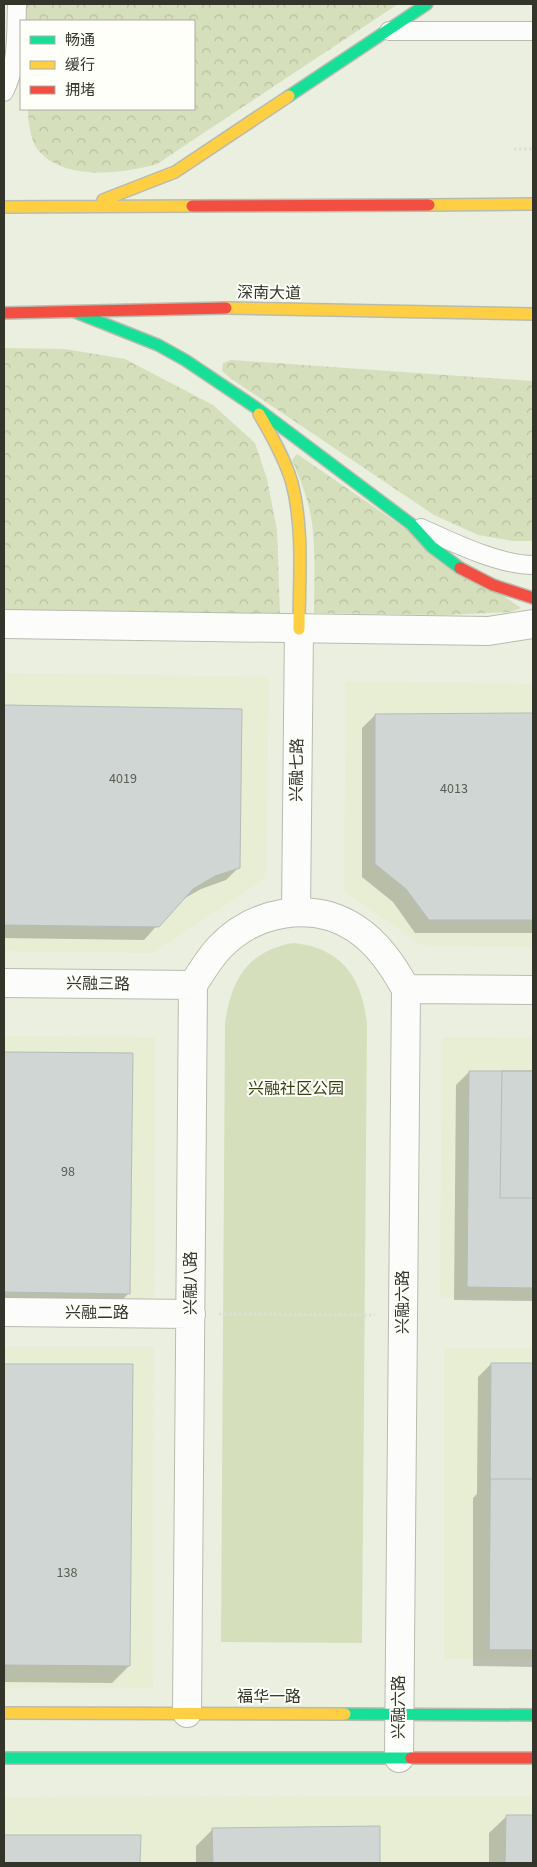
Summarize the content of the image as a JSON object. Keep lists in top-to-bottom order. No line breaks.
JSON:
{"streets":{"main road":["深南大道","福华一路"],"street":["兴融七路","兴融三路","兴融八路","兴融六路","兴融二路"]},"crossings":[["兴融七路","兴融六路"],["兴融三路","兴融八路"],["兴融八路","兴融二路"],["兴融八路","福华一路"],["兴融六路","福华一路"]],"parks":["兴融社区公园"],"house_numbers":["4019","4013","98","138"],"legend":["畅通","缓行","拥堵"]}
